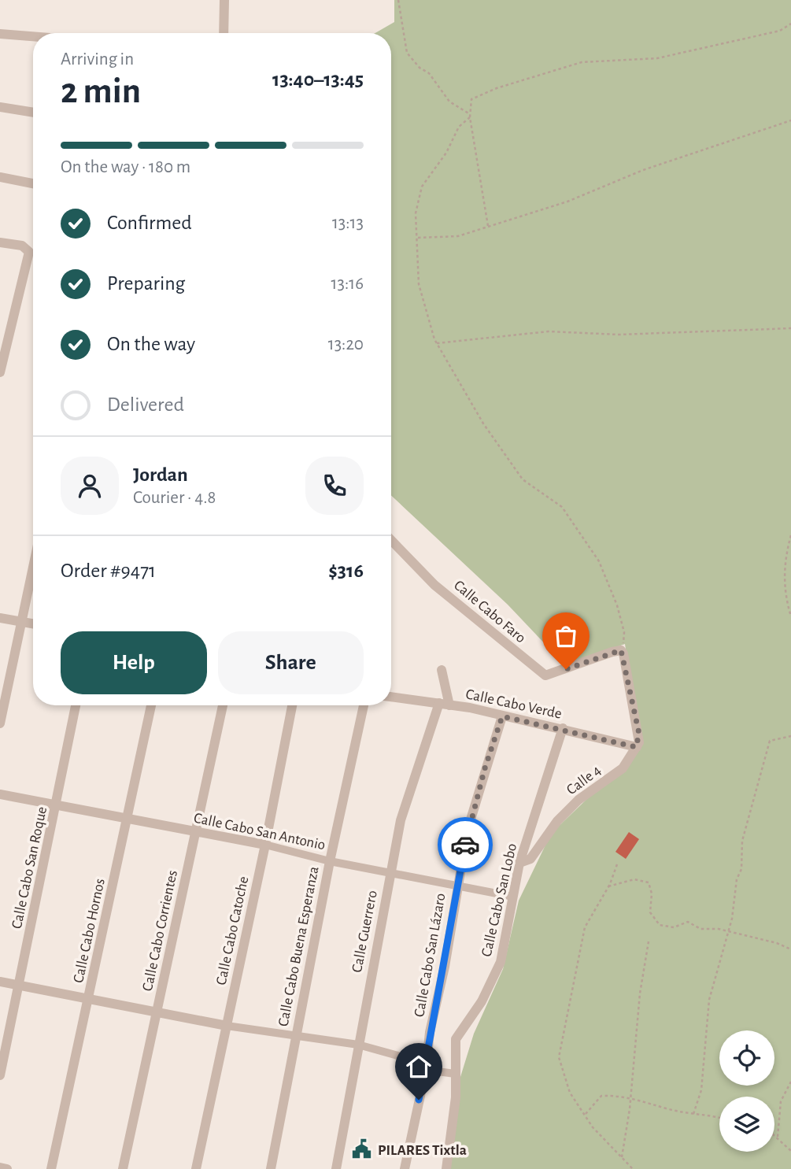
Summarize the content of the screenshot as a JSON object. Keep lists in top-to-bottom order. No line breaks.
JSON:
{"streets":{"street":["Calle Cabo Faro","Calle Cabo Verde","Calle 4","Calle Cabo San Antonio","Calle Cabo San Roque","Calle Cabo San Lobo","Calle Cabo Hornos","Calle Cabo Corrientes","Calle Cabo Catoche","Calle Guerrero","Calle Cabo Buena Esperanza","Calle Cabo San Lázaro"]},"crossings":[["Calle Cabo Verde","Calle 4"],["Calle Cabo Verde","Calle Cabo San Lobo"],["Calle Cabo Verde","Calle Guerrero"],["Calle Cabo Verde","Calle Cabo San Lázaro"],["Calle 4","Calle Cabo San Lobo"],["Calle Cabo San Antonio","Calle Cabo San Roque"],["Calle Cabo San Antonio","Calle Cabo San Lobo"],["Calle Cabo San Antonio","Calle Cabo Hornos"],["Calle Cabo San Antonio","Calle Cabo Corrientes"],["Calle Cabo San Antonio","Calle Cabo Catoche"],["Calle Cabo San Antonio","Calle Guerrero"],["Calle Cabo San Antonio","Calle Cabo Buena Esperanza"],["Calle Cabo San Antonio","Calle Cabo San Lázaro"]],"places":{"public building":["PILARES Tixtla"]},"page":{"heading":["2 min","Arriving in","13:40–13:45"],"panel":["Jordan","Courier · 4.8","Order #9471","$316"],"bar":"On the way · 180 m","list":[["Confirmed","13:13"],["Preparing","13:16"],["On the way","13:20"],"Delivered"],"buttons":["Help","Share"]}}
